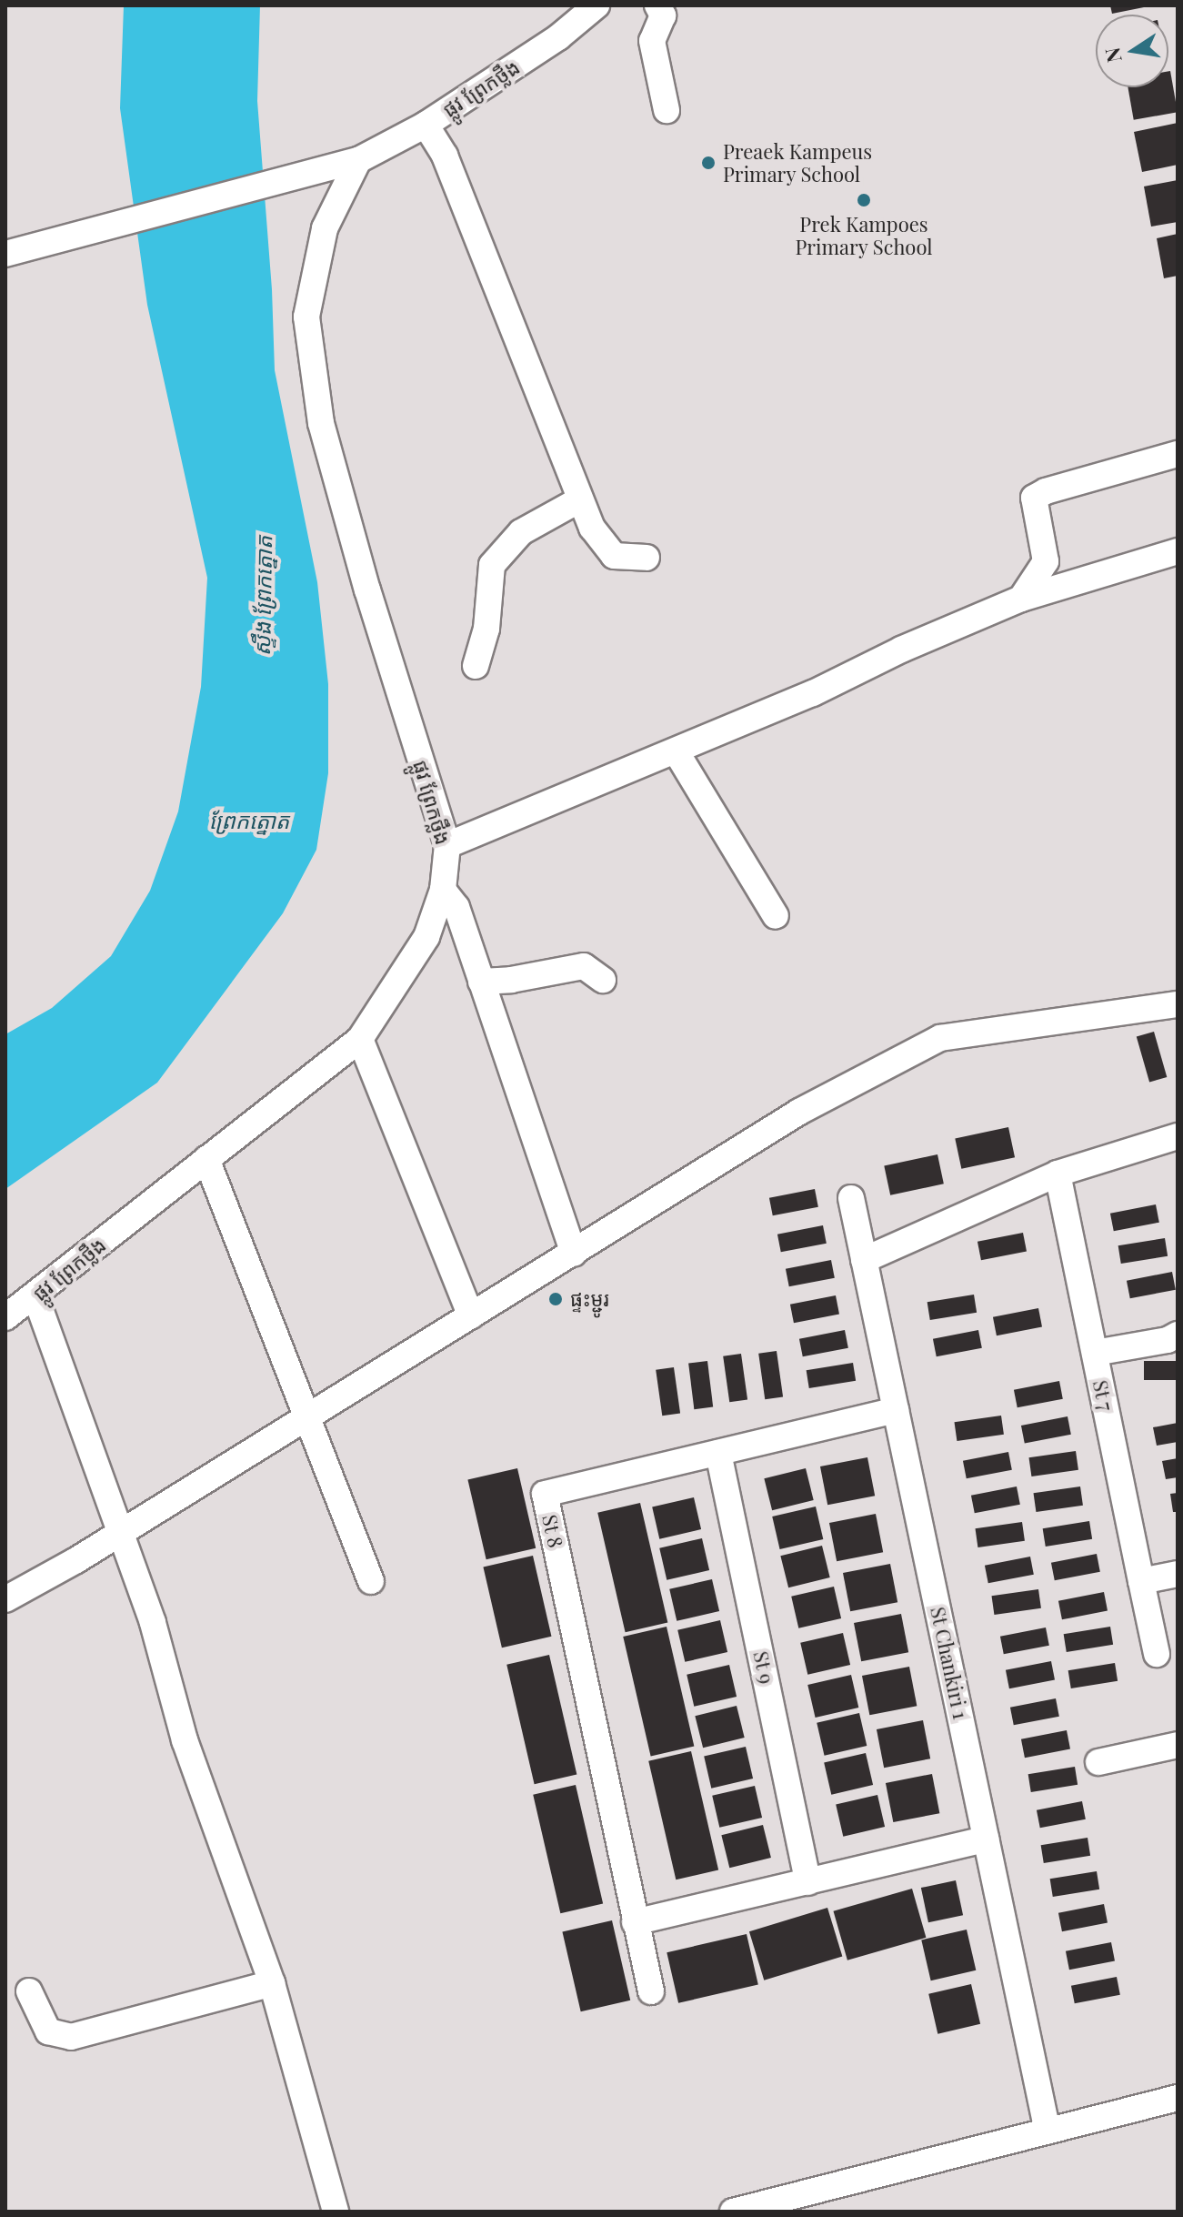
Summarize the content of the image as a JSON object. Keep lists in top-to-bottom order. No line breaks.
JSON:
{"streets":{"street":["ផ្លូវ ព្រែកថ្លឹង","St 7","St 8","St Chankiri 1","St 9"]},"crossings":[["St 8","St Chankiri 1"],["St 8","St 9"]],"water":["ស្ទឹង ព្រែកត្នោត","ព្រែកត្នោត"],"places":["Preaek Kampeus Primary School","Prek Kampoes Primary School","ផ្ទះម្ជូរ"],"north":"left"}
